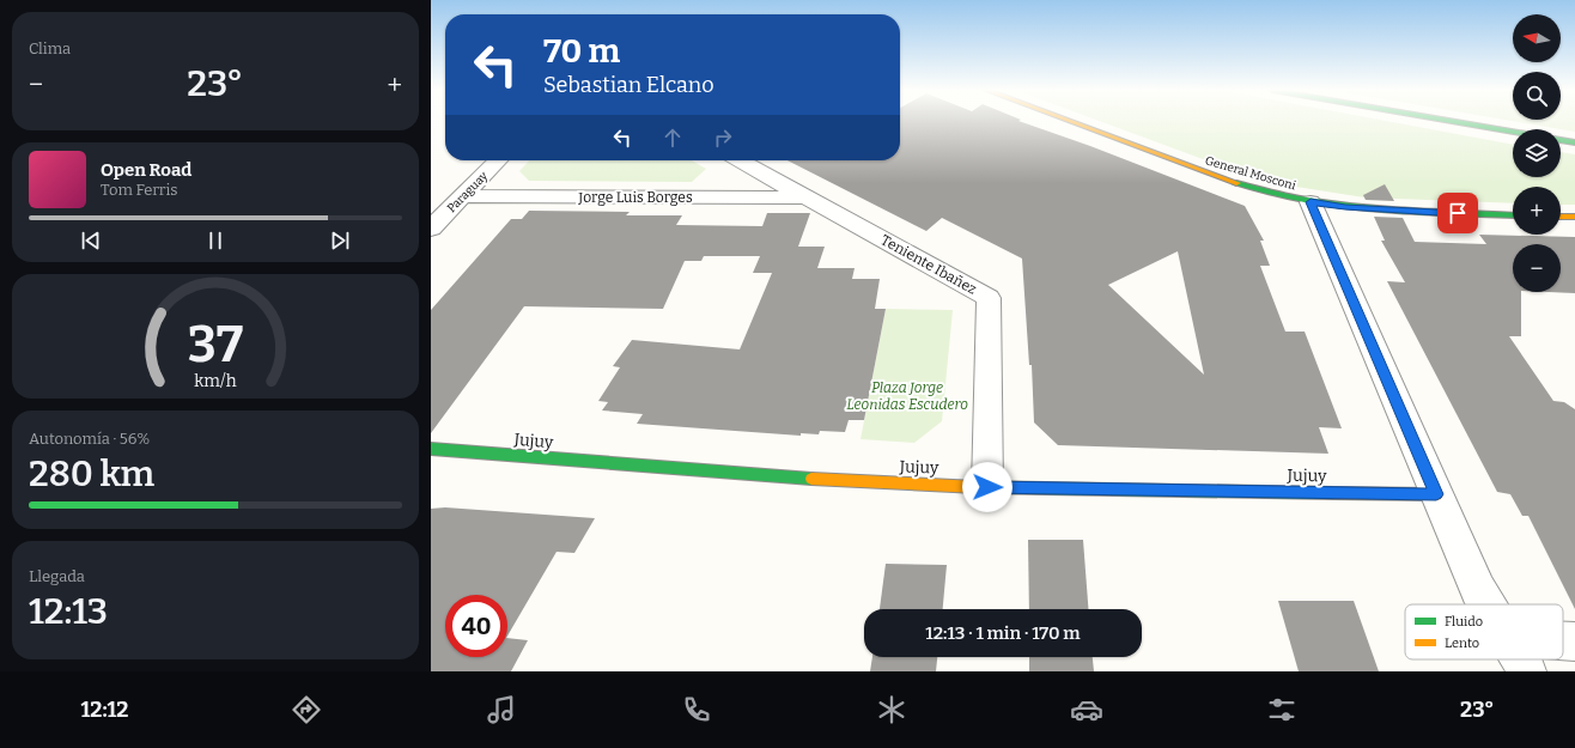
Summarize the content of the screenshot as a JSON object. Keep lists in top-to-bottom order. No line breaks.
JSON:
{"streets":{"main road":["General Mosconi","Jujuy"],"street":["Paraguay","Jorge Luis Borges","Teniente Ibañez"]},"crossings":[["Paraguay","Jorge Luis Borges"],["Jorge Luis Borges","Teniente Ibañez"],["Teniente Ibañez","Jujuy"]],"parks":["Plaza Jorge Leonidas Escudero"],"legend":["Fluido","Lento"],"north":"left","page":{"tile":["Clima",["Autonomía · 56%","280 km"],["Llegada","12:13"]],"map_buttons":["+","−"],"turn":["70 m","Sebastian Elcano"],"heat":["−","23°","+"],"song":["Open Road","Tom Ferris"],"limit":"40","trip":"12:13 · 1 min · 170 m","tabs":["12:12","23°"],"gauge":["37","km/h"]}}
